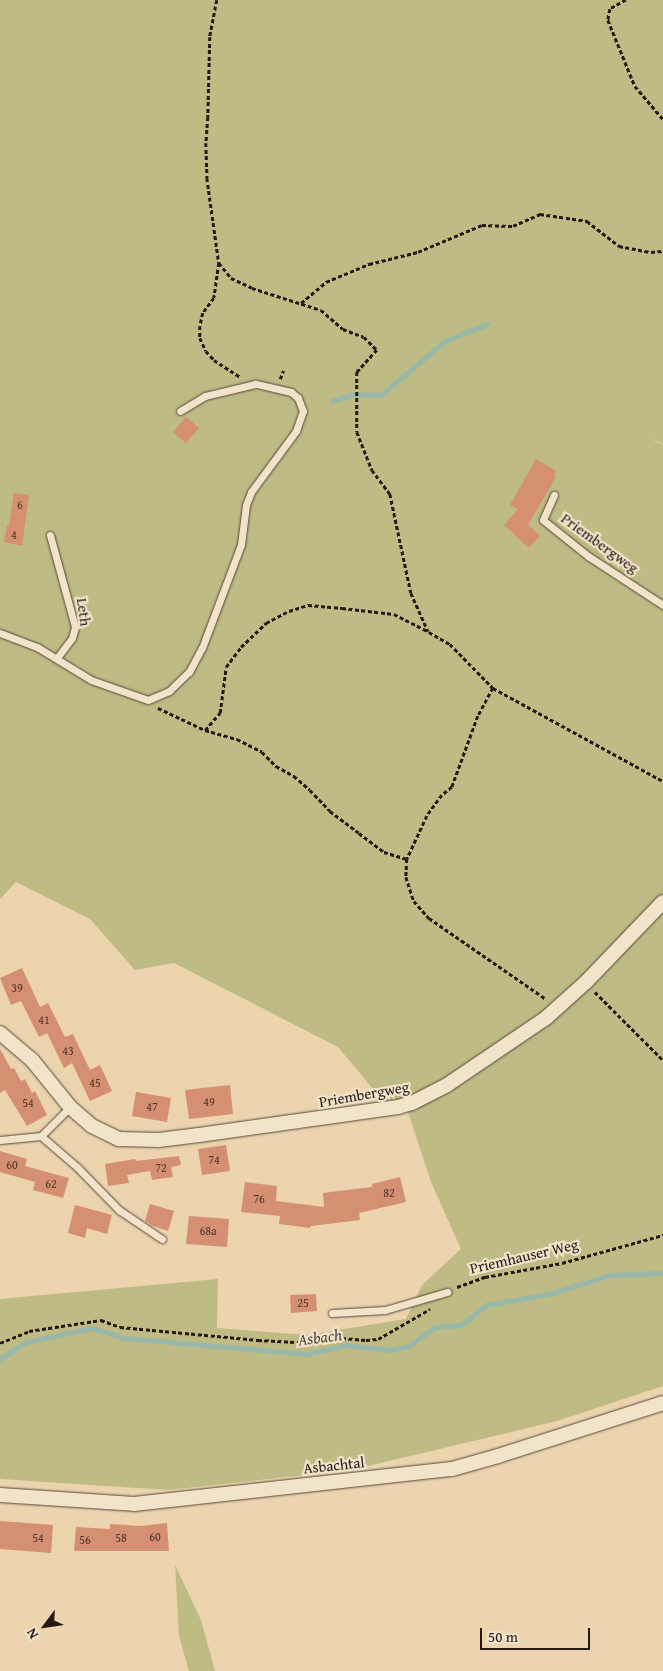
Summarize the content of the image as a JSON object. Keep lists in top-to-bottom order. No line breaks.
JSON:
{"streets":{"street":["Priembergweg","Asbachtal"],"lane":["Leth"],"path":["Priemhauser Weg"]},"water":["Asbach"],"house_numbers":["6","4","39","41","43","45","49","54","47","74","60","72","62","82","76","68a","25","60","54","58","56"],"scale_bar":"50 m","north":"bottom left"}
